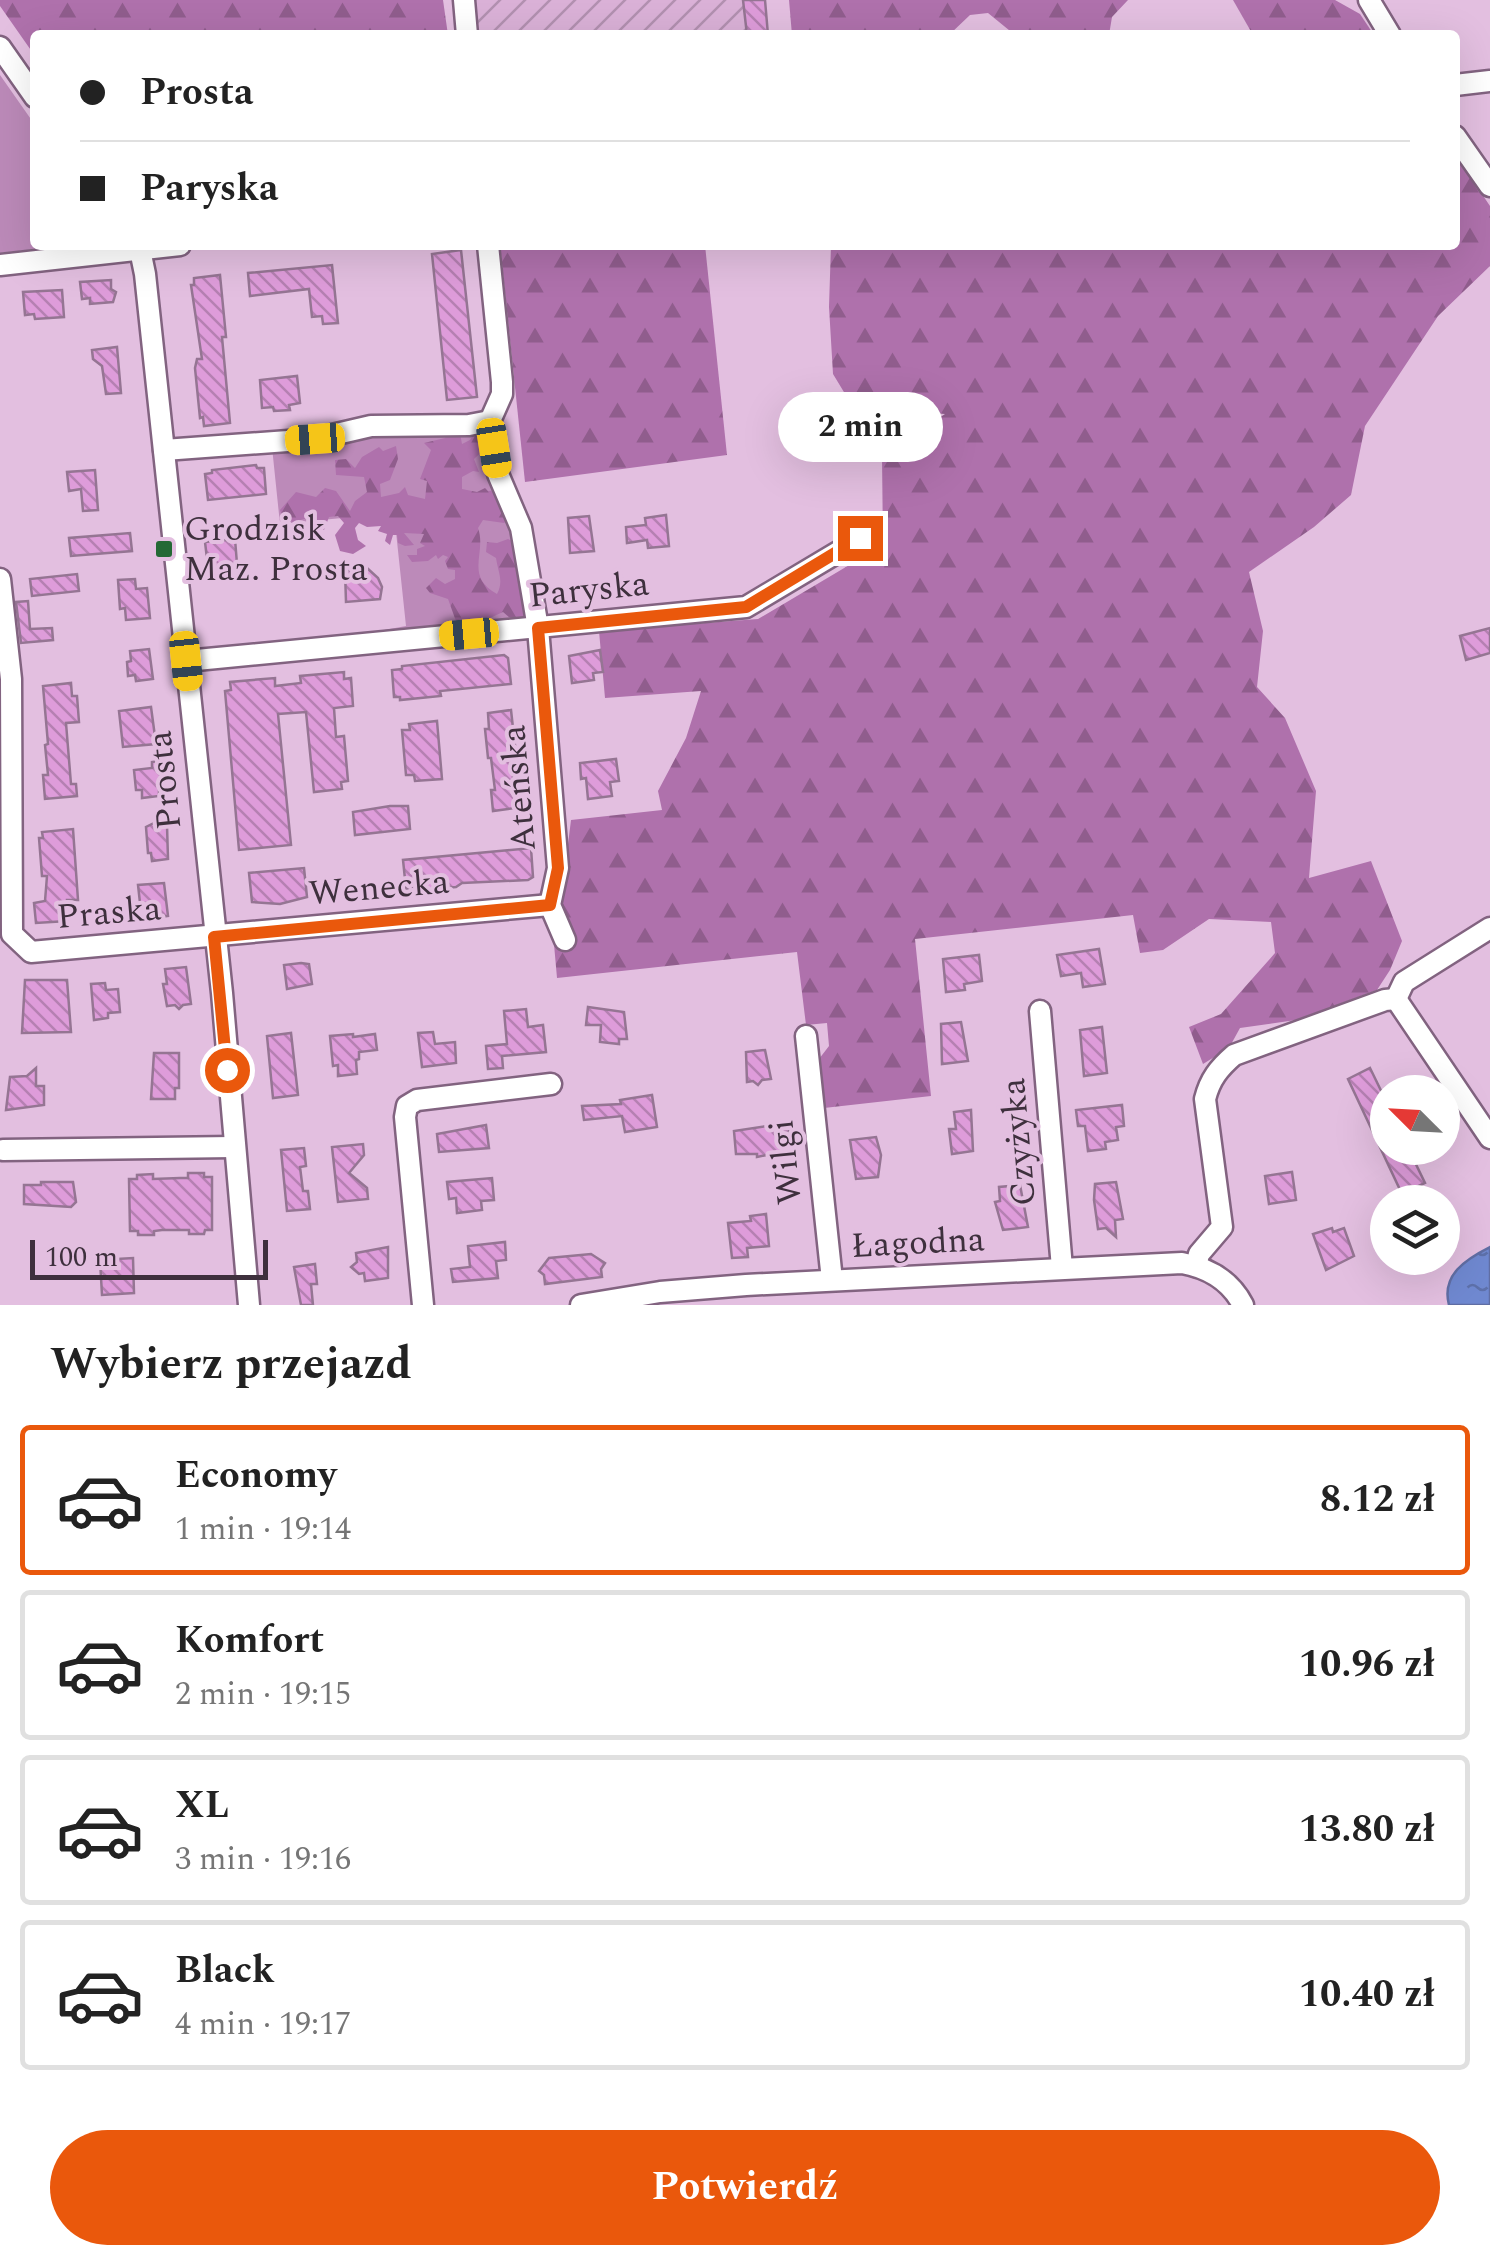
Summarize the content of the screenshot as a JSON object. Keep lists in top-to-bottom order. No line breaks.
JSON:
{"streets":{"street":["Paryska","Prosta","Ateńska","Wenecka","Praska","Czyżyka","Wilgi","Łagodna"]},"crossings":[["Paryska","Prosta"],["Paryska","Ateńska"],["Prosta","Wenecka"],["Prosta","Praska"],["Ateńska","Wenecka"],["Wenecka","Praska"],["Czyżyka","Łagodna"],["Wilgi","Łagodna"]],"places":{"transit":["Grodzisk Maz. Prosta"]},"scale_bar":"100 m","north":"top left","page":{"banner":["Prosta","Paryska"],"bubble":"2 min","scale":"100 m","heading":"Wybierz przejazd","list":[{"name":"Economy","note":"1 min · 19:14","value":"8.12 zł"},{"name":"Komfort","note":"2 min · 19:15","value":"10.96 zł"},{"name":"XL","note":"3 min · 19:16","value":"13.80 zł"},{"name":"Black","note":"4 min · 19:17","value":"10.40 zł"}],"buttons":"Potwierdź"}}
